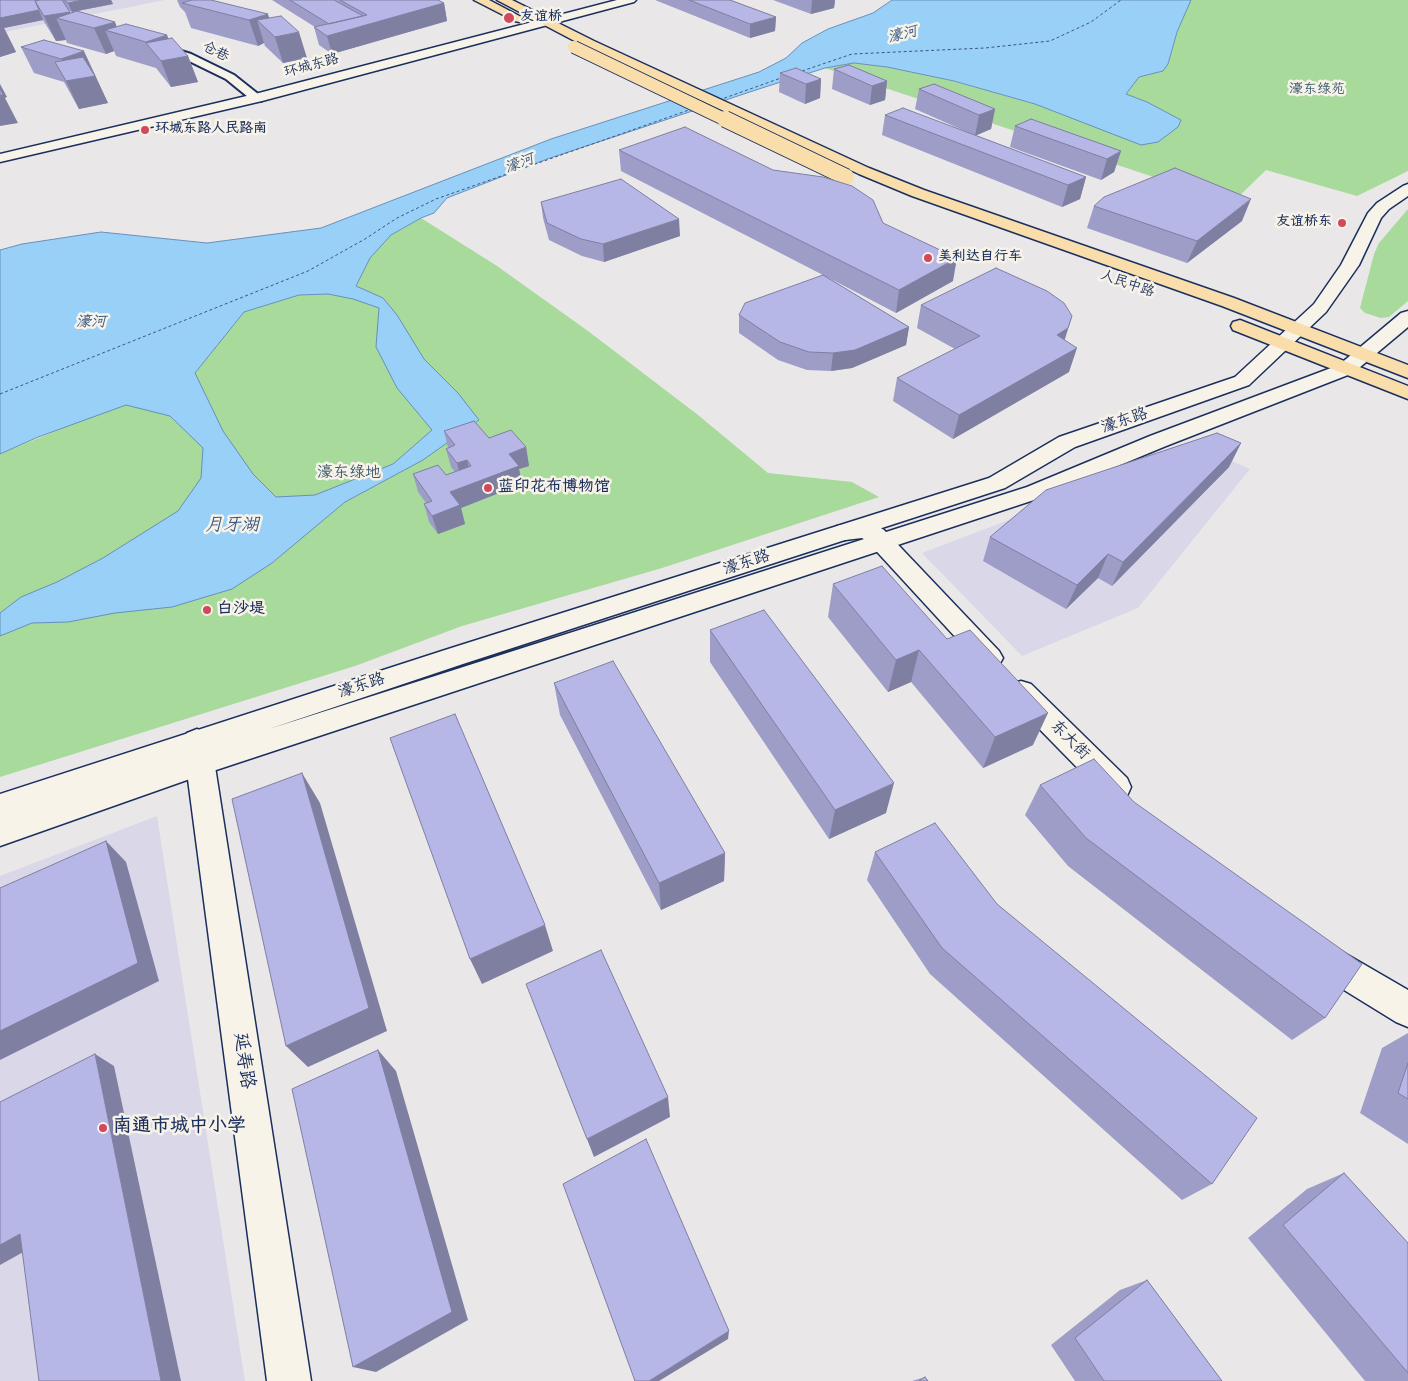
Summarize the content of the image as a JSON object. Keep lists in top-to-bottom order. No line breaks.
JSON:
{"streets":{"main road":["环城东路","人民中路","濠东路","东大街","延寿路"],"street":["仓巷"]},"crossings":[["仓巷","环城东路"],["环城东路","人民中路"],["人民中路","濠东路"],["濠东路","东大街"],["濠东路","延寿路"]],"water":["濠河","月牙湖"],"parks":["濠东绿苑","濠东绿地"],"places":["友谊桥","环城东路人民路南","友谊桥东","美利达自行车","蓝印花布博物馆","白沙堤","南通市城中小学"]}
